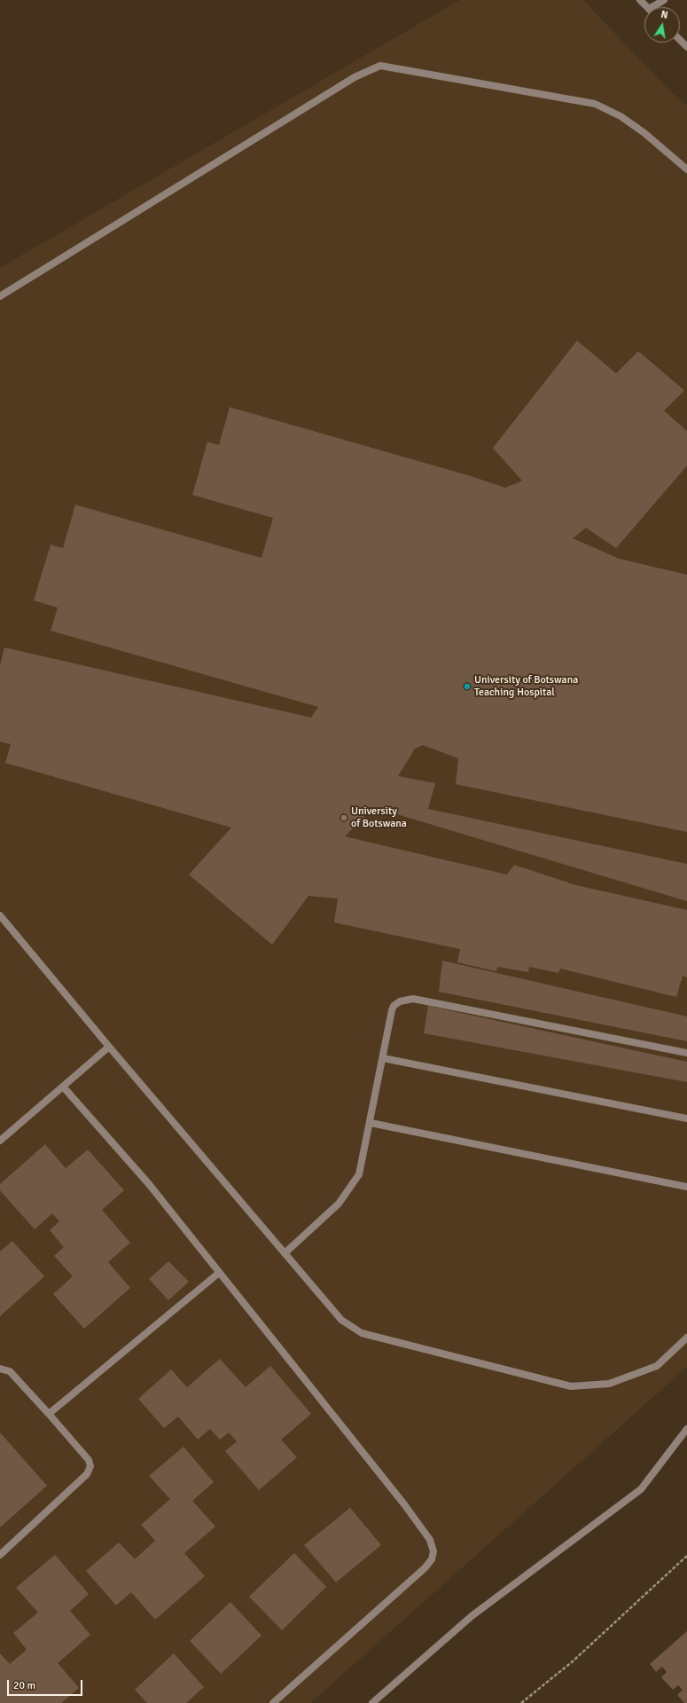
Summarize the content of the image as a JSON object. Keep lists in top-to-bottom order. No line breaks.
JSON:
{"places":["University of Botswana Teaching Hospital","University of Botswana"],"scale_bar":"20 m","north":"top"}
